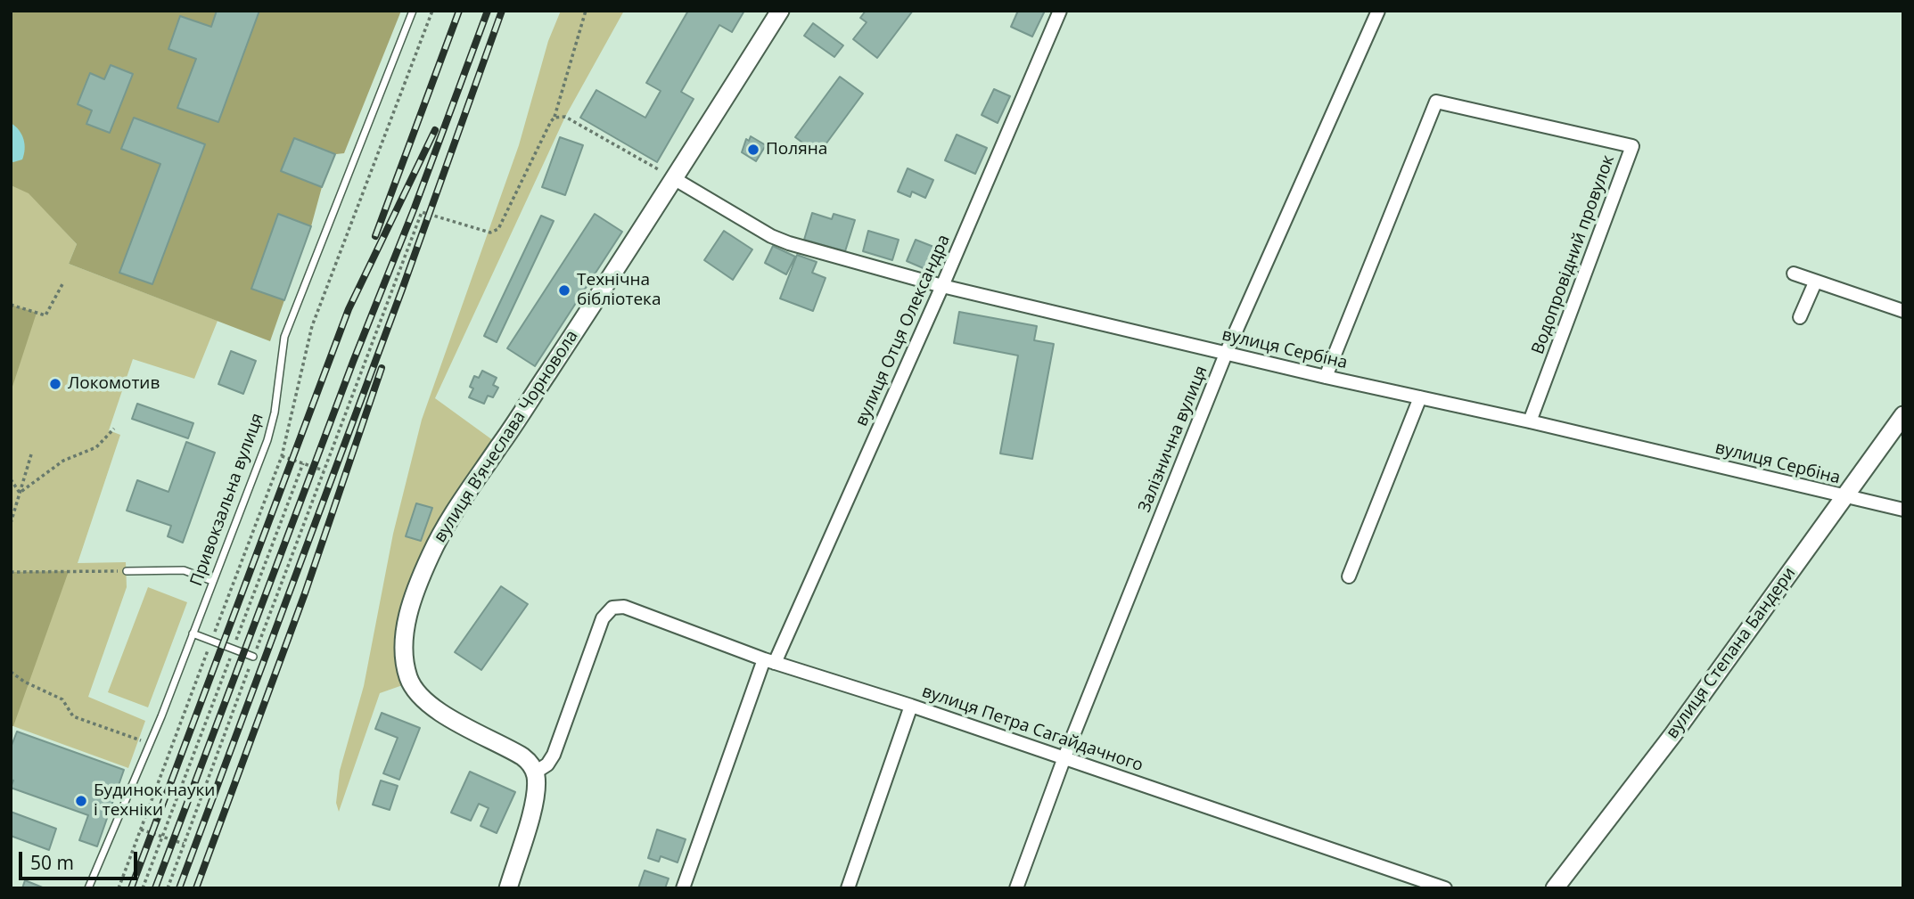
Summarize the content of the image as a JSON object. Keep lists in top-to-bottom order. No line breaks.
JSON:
{"streets":{"street":["Водопровідний провулок","вулиця Отця Олександра","вулиця Сербіна","вулиця Вʼячеслава Чорновола","Залізнична вулиця","вулиця Степана Бандери","вулиця Петра Сагайдачного"],"lane":["Привокзальна вулиця"]},"crossings":[["Водопровідний провулок","вулиця Сербіна"],["вулиця Отця Олександра","вулиця Сербіна"],["вулиця Отця Олександра","вулиця Петра Сагайдачного"],["вулиця Сербіна","вулиця Вʼячеслава Чорновола"],["вулиця Сербіна","Залізнична вулиця"],["вулиця Сербіна","вулиця Степана Бандери"],["вулиця Вʼячеслава Чорновола","вулиця Петра Сагайдачного"],["Залізнична вулиця","вулиця Петра Сагайдачного"]],"places":["Поляна","Технічна бібліотека","Локомотив","Будинок науки і техніки"],"scale_bar":"50 m"}
